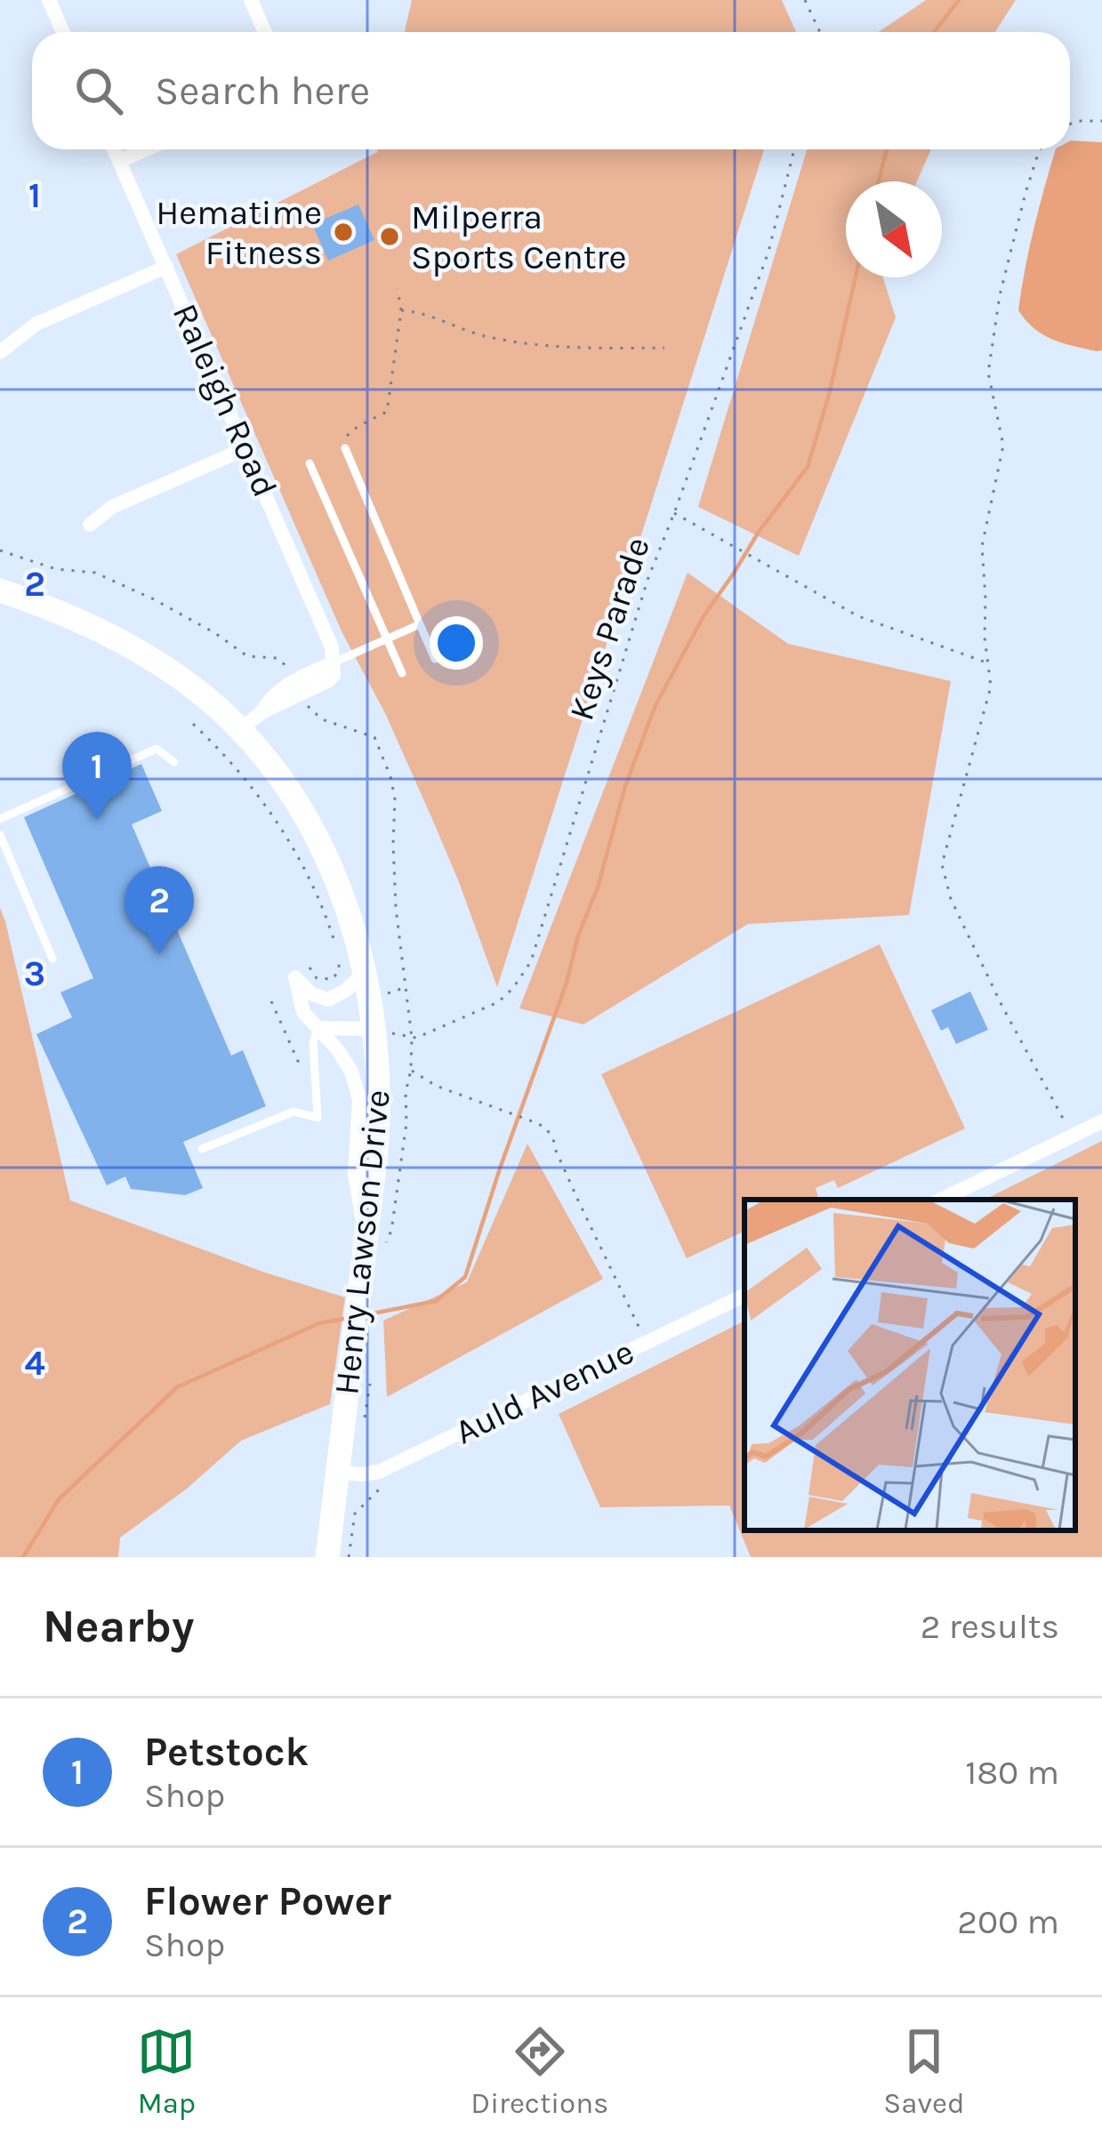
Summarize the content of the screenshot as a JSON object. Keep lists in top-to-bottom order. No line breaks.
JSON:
{"streets":{"main road":["Henry Lawson Drive"],"street":["Raleigh Road","Auld Avenue"],"path":["Keys Parade"]},"crossings":[["Henry Lawson Drive","Auld Avenue"]],"places":["Hematime Fitness","Milperra Sports Centre"],"north":"bottom right","page":{"search":"Search here","pins":["1","2"],"heading":["Nearby","2 results"],"list":[{"mark":"1","name":"Petstock","note":"Shop","value":"180 m"},{"mark":"2","name":"Flower Power","note":"Shop","value":"200 m"}],"nav":["Map","Directions","Saved"]},"grid":{"rows":["1","2","3","4"]}}
